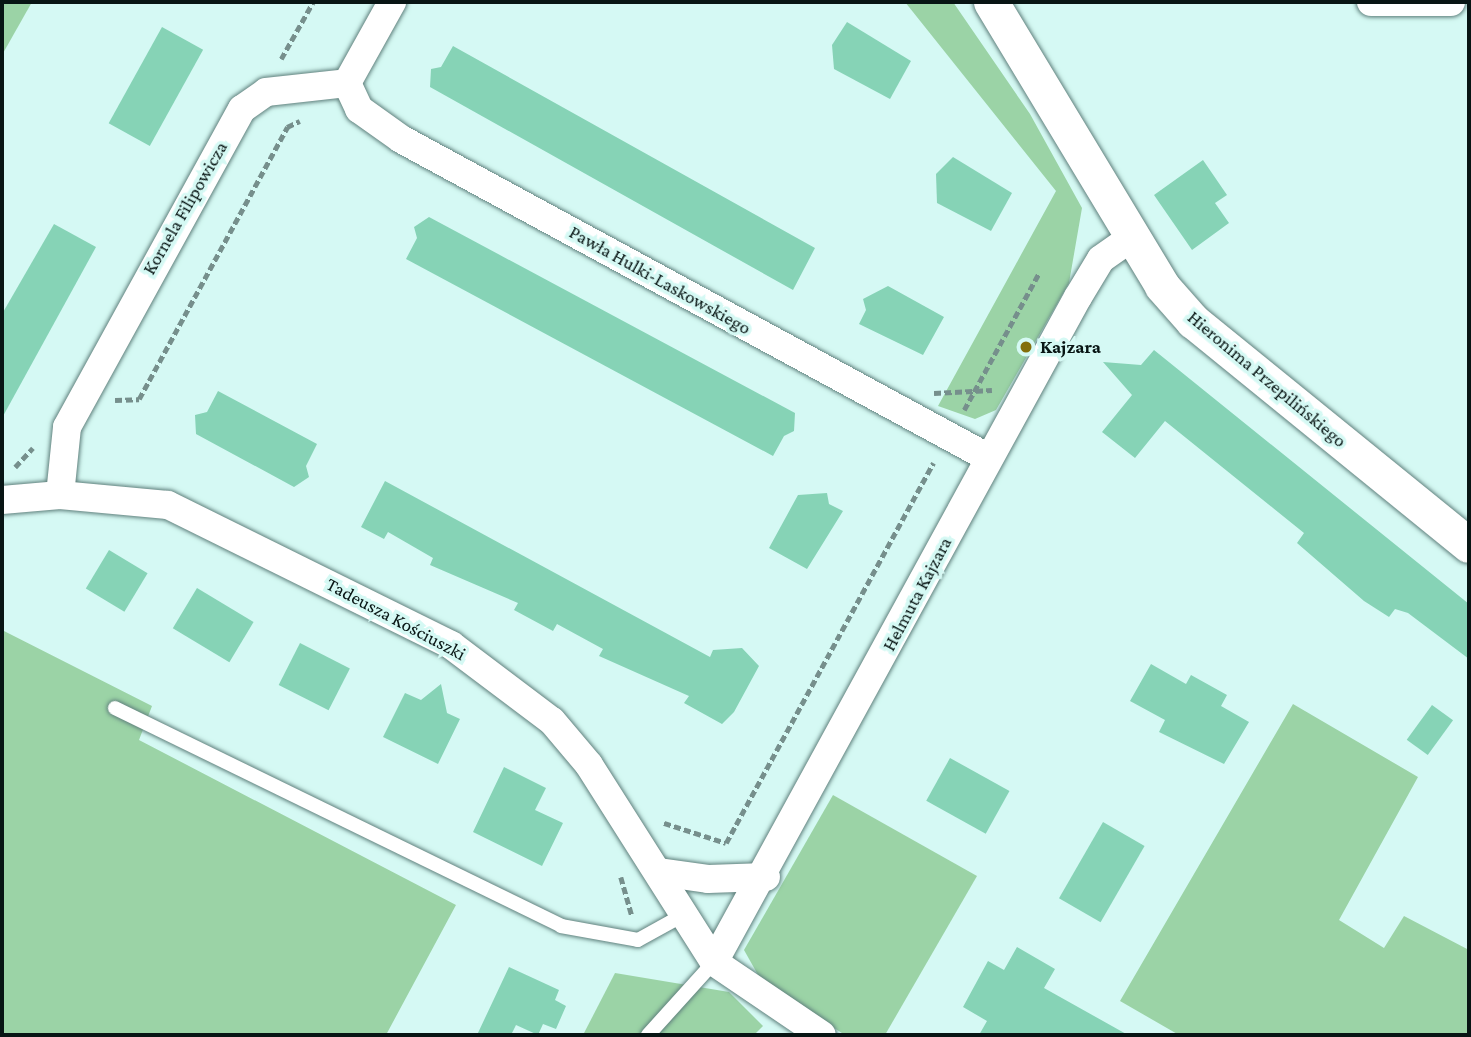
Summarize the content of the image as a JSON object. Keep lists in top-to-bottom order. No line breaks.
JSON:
{"streets":{"street":["Kornela Filipowicza","Pawła Hulki-Laskowskiego","Hieronima Przepilińskiego","Helmuta Kajzara","Tadeusza Kościuszki"]},"crossings":[["Kornela Filipowicza","Pawła Hulki-Laskowskiego"],["Kornela Filipowicza","Tadeusza Kościuszki"],["Pawła Hulki-Laskowskiego","Helmuta Kajzara"],["Hieronima Przepilińskiego","Helmuta Kajzara"],["Helmuta Kajzara","Tadeusza Kościuszki"]],"places":["Kajzara"]}
